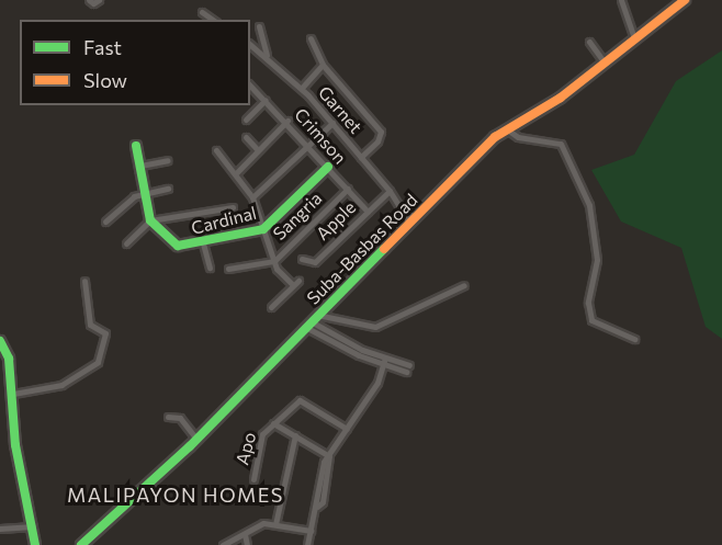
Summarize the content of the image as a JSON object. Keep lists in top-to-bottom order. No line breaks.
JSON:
{"streets":{"street":["Garnet","Crimson","Sangria","Cardinal","Apple","Suba-Basbas Road","Apo"]},"crossings":[["Garnet","Apple"],["Garnet","Suba-Basbas Road"],["Crimson","Sangria"],["Crimson","Cardinal"],["Crimson","Apple"]],"districts":["MALIPAYON HOMES"],"legend":["Fast","Slow"]}
